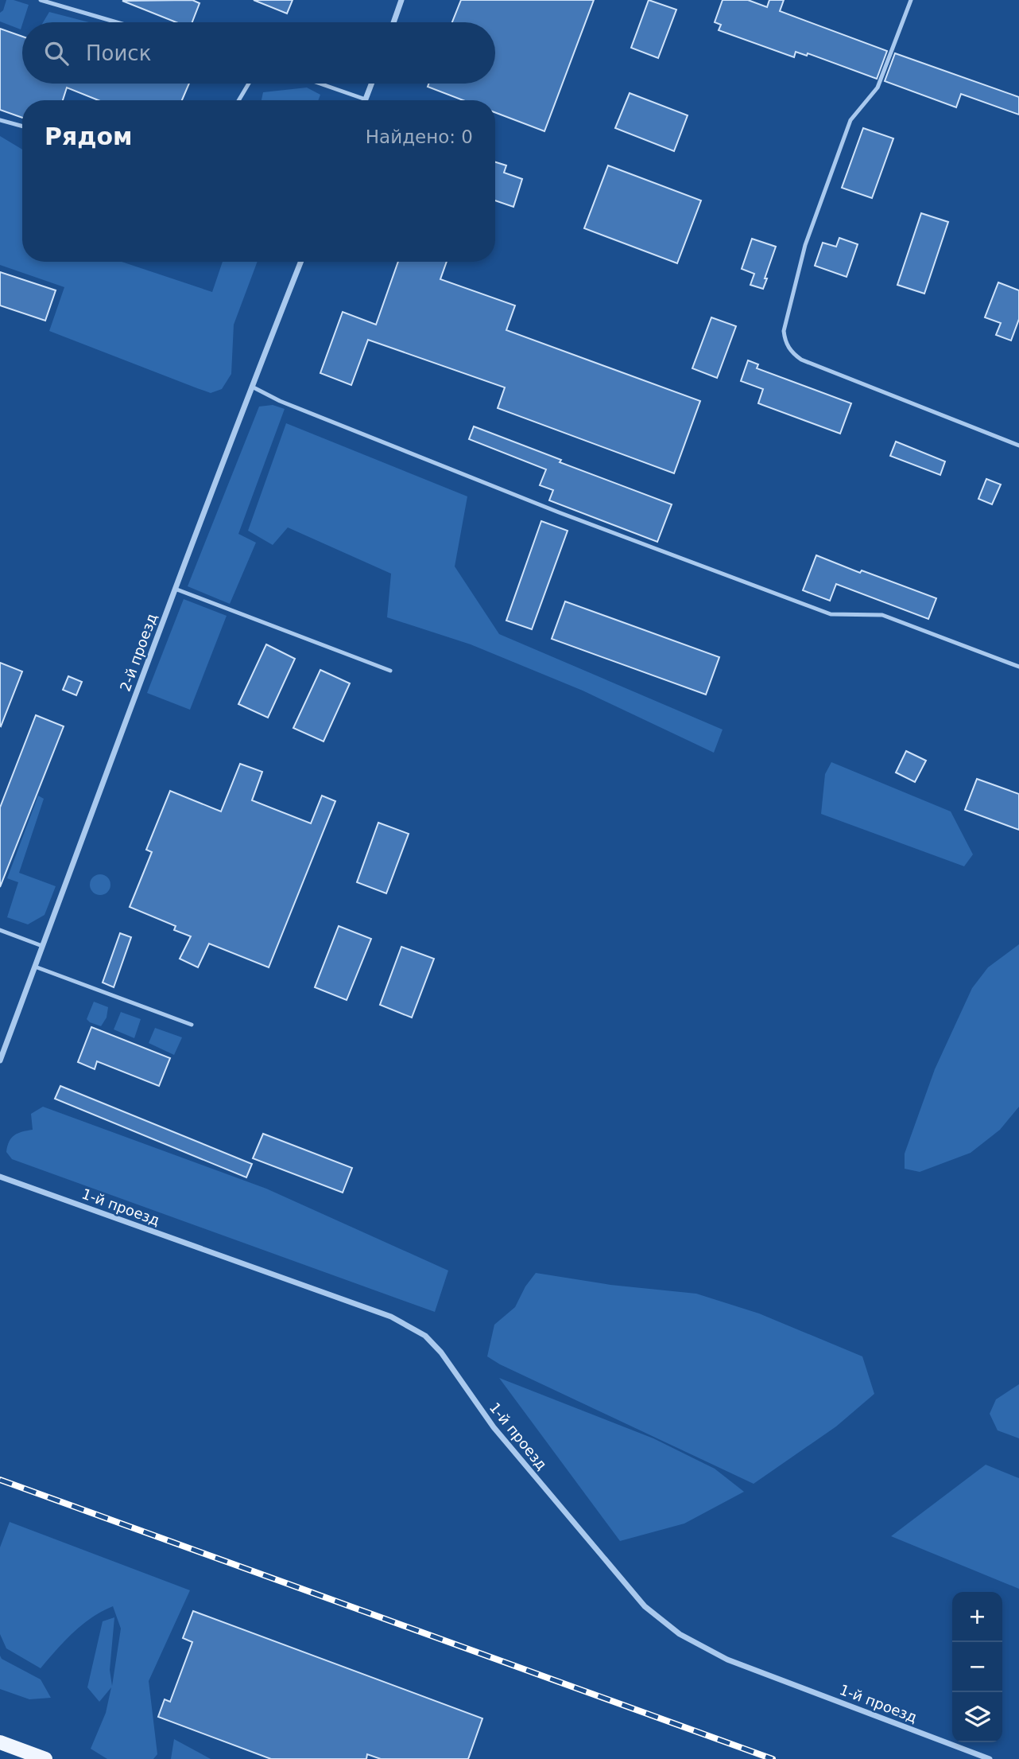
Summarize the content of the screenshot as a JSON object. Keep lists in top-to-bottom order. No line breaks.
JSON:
{"streets":{"street":["2-й проезд","1-й проезд"]},"page":{"search":"Поиск","heading":["Рядом","Найдено: 0"],"map_buttons":["+","−"]}}
